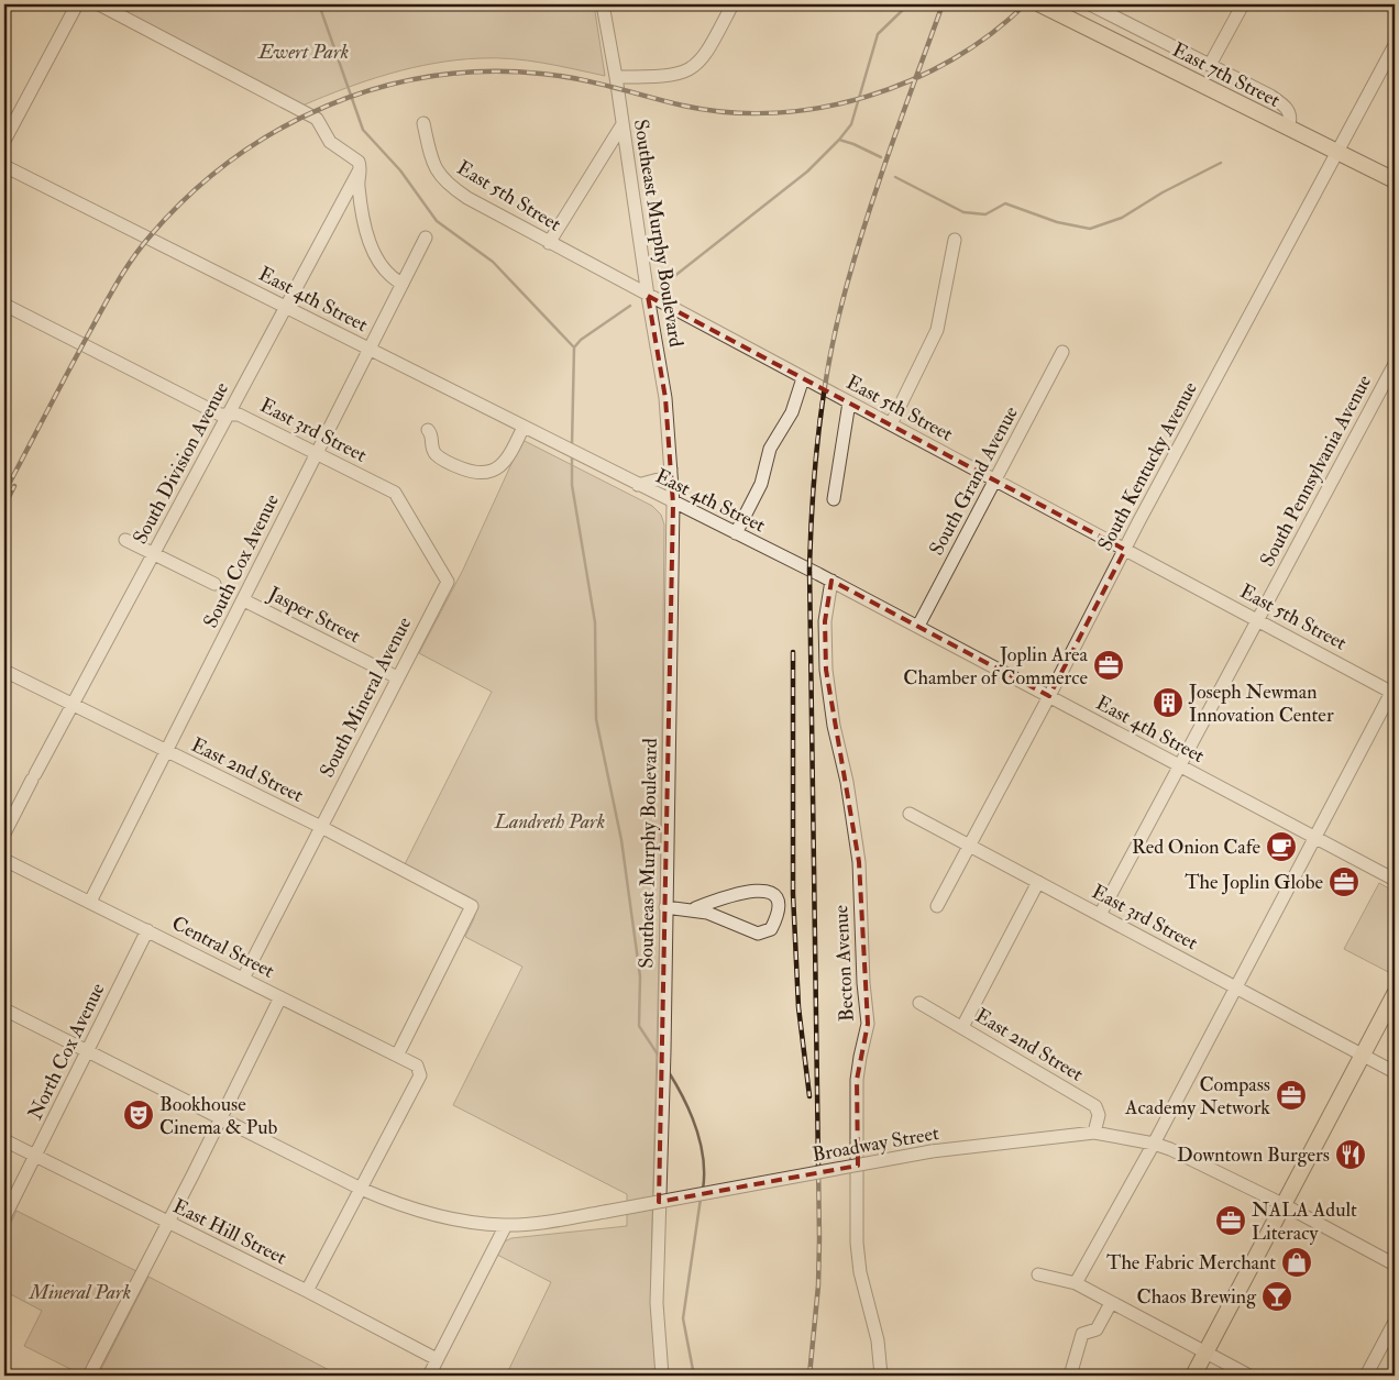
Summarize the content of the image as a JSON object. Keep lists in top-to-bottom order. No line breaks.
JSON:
{"streets":{"main road":["East 7th Street"],"street":["East 5th Street","Southeast Murphy Boulevard","East 4th Street","East 3rd Street","South Division Avenue","South Kentucky Avenue","South Pennsylvania Avenue","South Grand Avenue","South Cox Avenue","Jasper Street","South Mineral Avenue","East 2nd Street","Central Street","Becton Avenue","North Cox Avenue","Broadway Street","East Hill Street"]},"crossings":[["East 7th Street","South Kentucky Avenue"],["East 5th Street","Southeast Murphy Boulevard"],["East 5th Street","South Kentucky Avenue"],["East 5th Street","South Pennsylvania Avenue"],["East 5th Street","South Grand Avenue"],["Southeast Murphy Boulevard","East 4th Street"],["East 4th Street","South Division Avenue"],["East 4th Street","South Kentucky Avenue"],["East 4th Street","South Pennsylvania Avenue"],["East 4th Street","South Grand Avenue"],["East 4th Street","South Cox Avenue"],["East 4th Street","Becton Avenue"],["East 3rd Street","South Division Avenue"],["East 3rd Street","South Kentucky Avenue"],["East 3rd Street","South Pennsylvania Avenue"],["East 3rd Street","South Cox Avenue"],["East 3rd Street","South Mineral Avenue"],["South Division Avenue","East 2nd Street"],["South Cox Avenue","Jasper Street"],["South Cox Avenue","East 2nd Street"],["South Cox Avenue","Central Street"],["Jasper Street","South Mineral Avenue"],["South Mineral Avenue","East 2nd Street"],["South Mineral Avenue","Central Street"],["East 2nd Street","Central Street"],["East 2nd Street","Broadway Street"],["Central Street","North Cox Avenue"],["Central Street","Broadway Street"],["North Cox Avenue","Broadway Street"],["North Cox Avenue","East Hill Street"]],"parks":["Ewert Park","Landreth Park","Mineral Park"],"places":{"office":["Joplin Area Chamber of Commerce","The Joplin Globe","Compass Academy Network","NALA Adult Literacy"],"building":["Joseph Newman Innovation Center"],"cafe":["Red Onion Cafe"],"theatre":["Bookhouse Cinema & Pub"],"restaurant":["Downtown Burgers"],"shop":["The Fabric Merchant"],"bar":["Chaos Brewing"]}}
